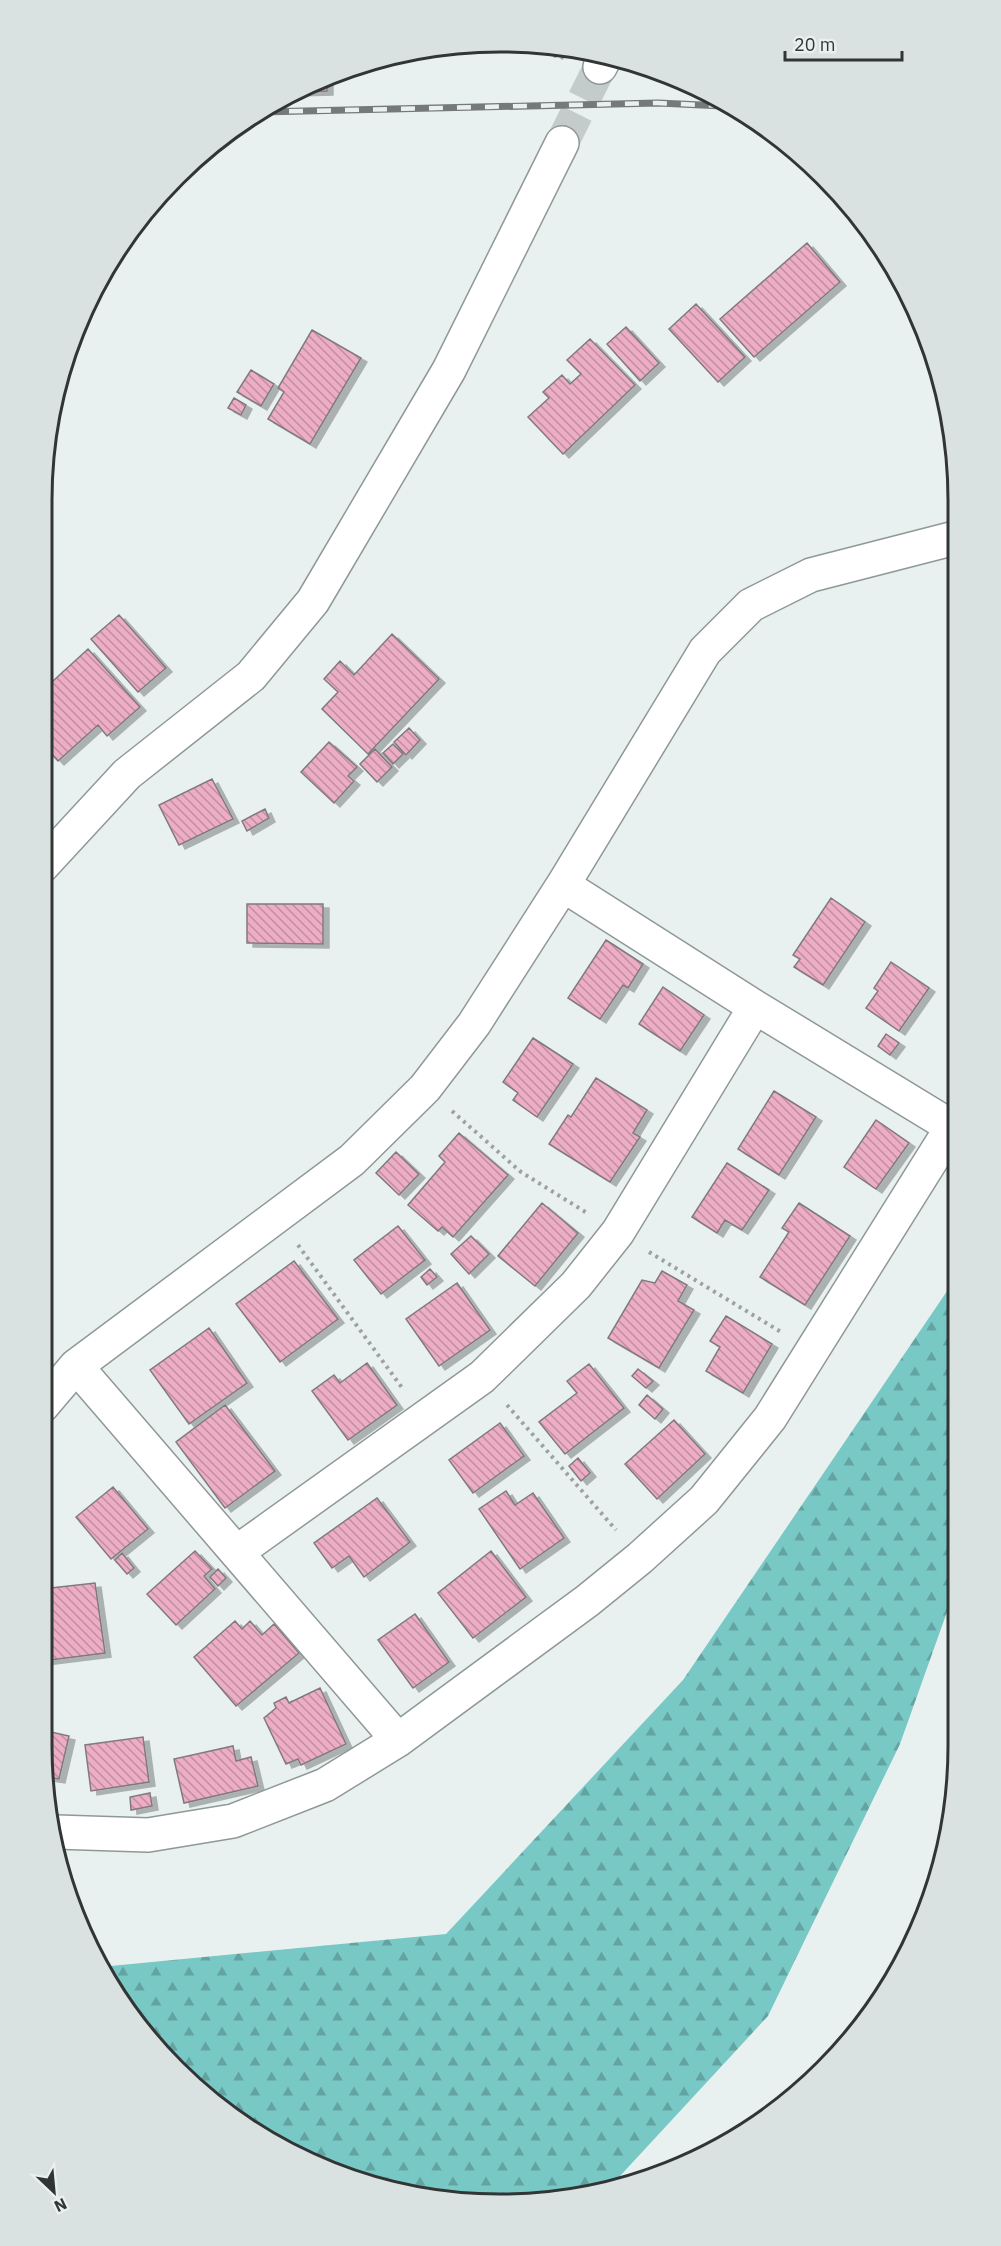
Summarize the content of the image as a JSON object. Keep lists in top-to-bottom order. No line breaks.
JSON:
{"scale_bar":"20 m","north":"bottom right"}
